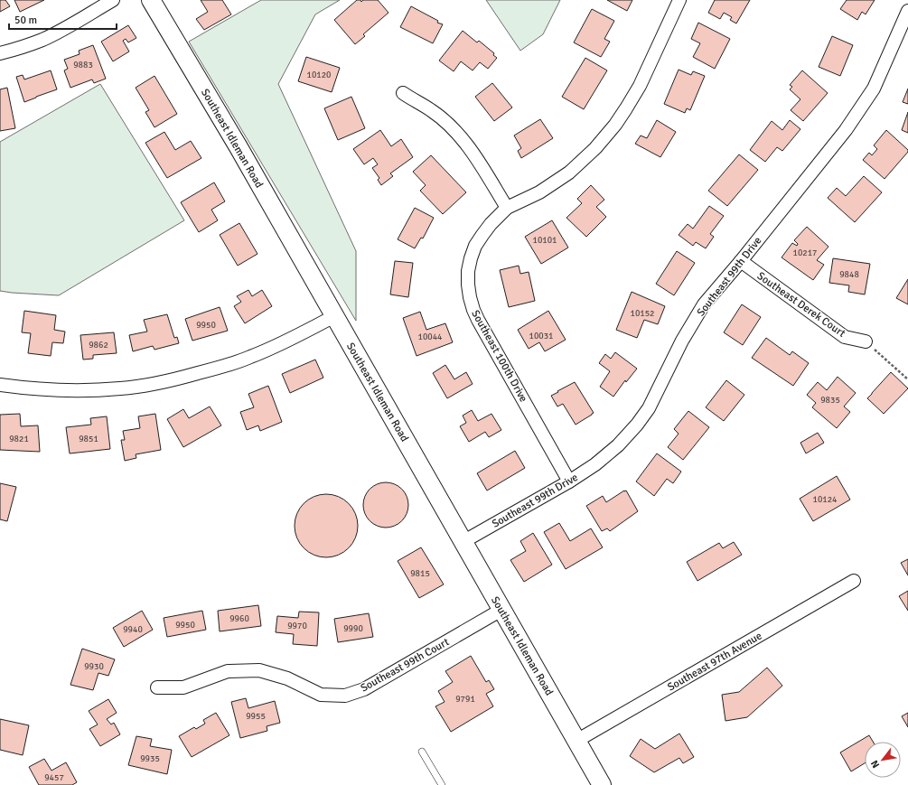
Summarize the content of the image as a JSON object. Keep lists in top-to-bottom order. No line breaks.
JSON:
{"streets":{"main road":["Southeast Idleman Road"],"street":["Southeast 99th Drive","Southeast Derek Court","Southeast 100th Drive","Southeast 97th Avenue","Southeast 99th Court"]},"crossings":[["Southeast Idleman Road","Southeast 99th Drive"],["Southeast Idleman Road","Southeast 97th Avenue"],["Southeast Idleman Road","Southeast 99th Court"],["Southeast 99th Drive","Southeast Derek Court"],["Southeast 99th Drive","Southeast 100th Drive"]],"house_numbers":["9883","10120","10101","10217","9848","10152","9950","10031","10044","9862","9835","9821","9851","10124","9815","9960","9950","9970","9990","9940","9930","9791","9955","9935","9457"],"scale_bar":"50 m","north":"bottom left"}
